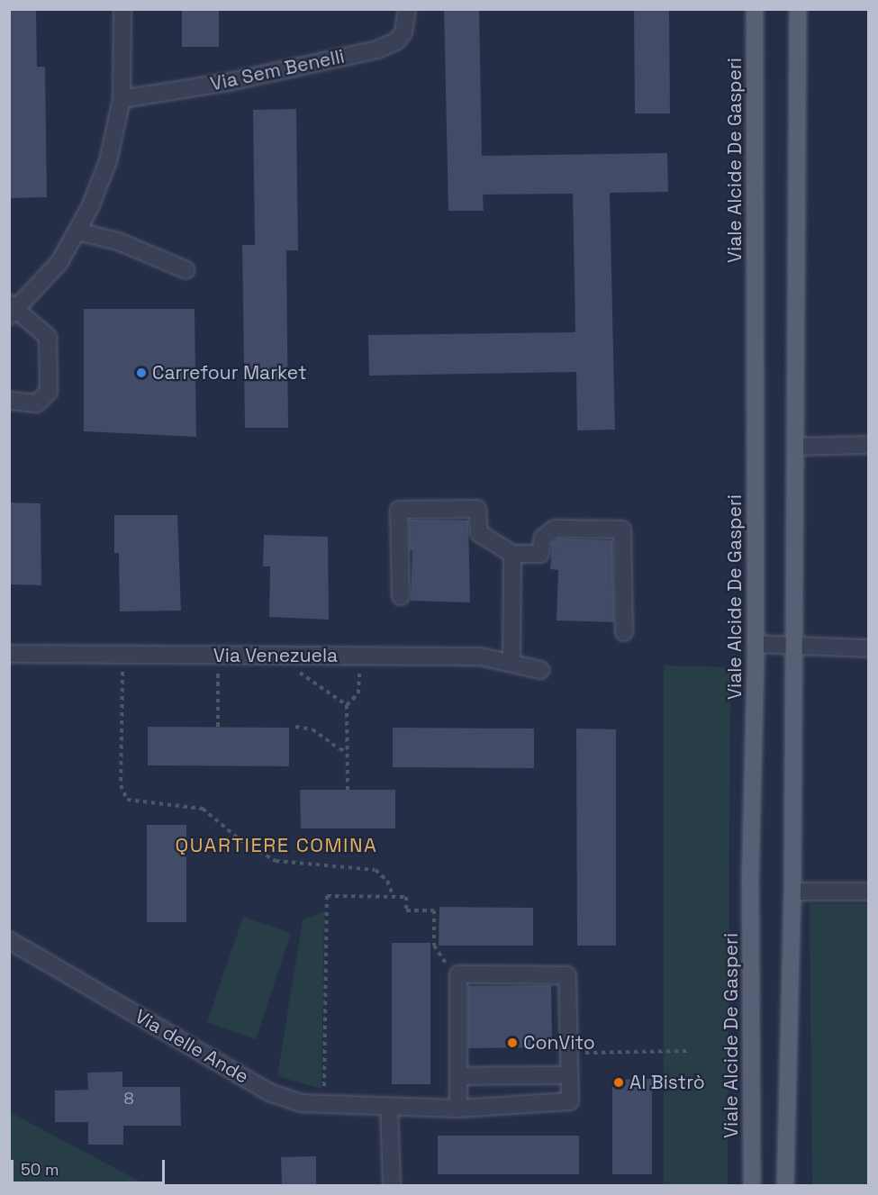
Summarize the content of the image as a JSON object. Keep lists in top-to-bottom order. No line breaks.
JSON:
{"streets":{"main road":["Viale Alcide De Gasperi"],"street":["Via Sem Benelli","Via Venezuela","Via delle Ande"]},"districts":["QUARTIERE COMINA"],"places":["Carrefour Market","ConVito","Al Bistrò"],"house_numbers":["8"],"scale_bar":"50 m"}
